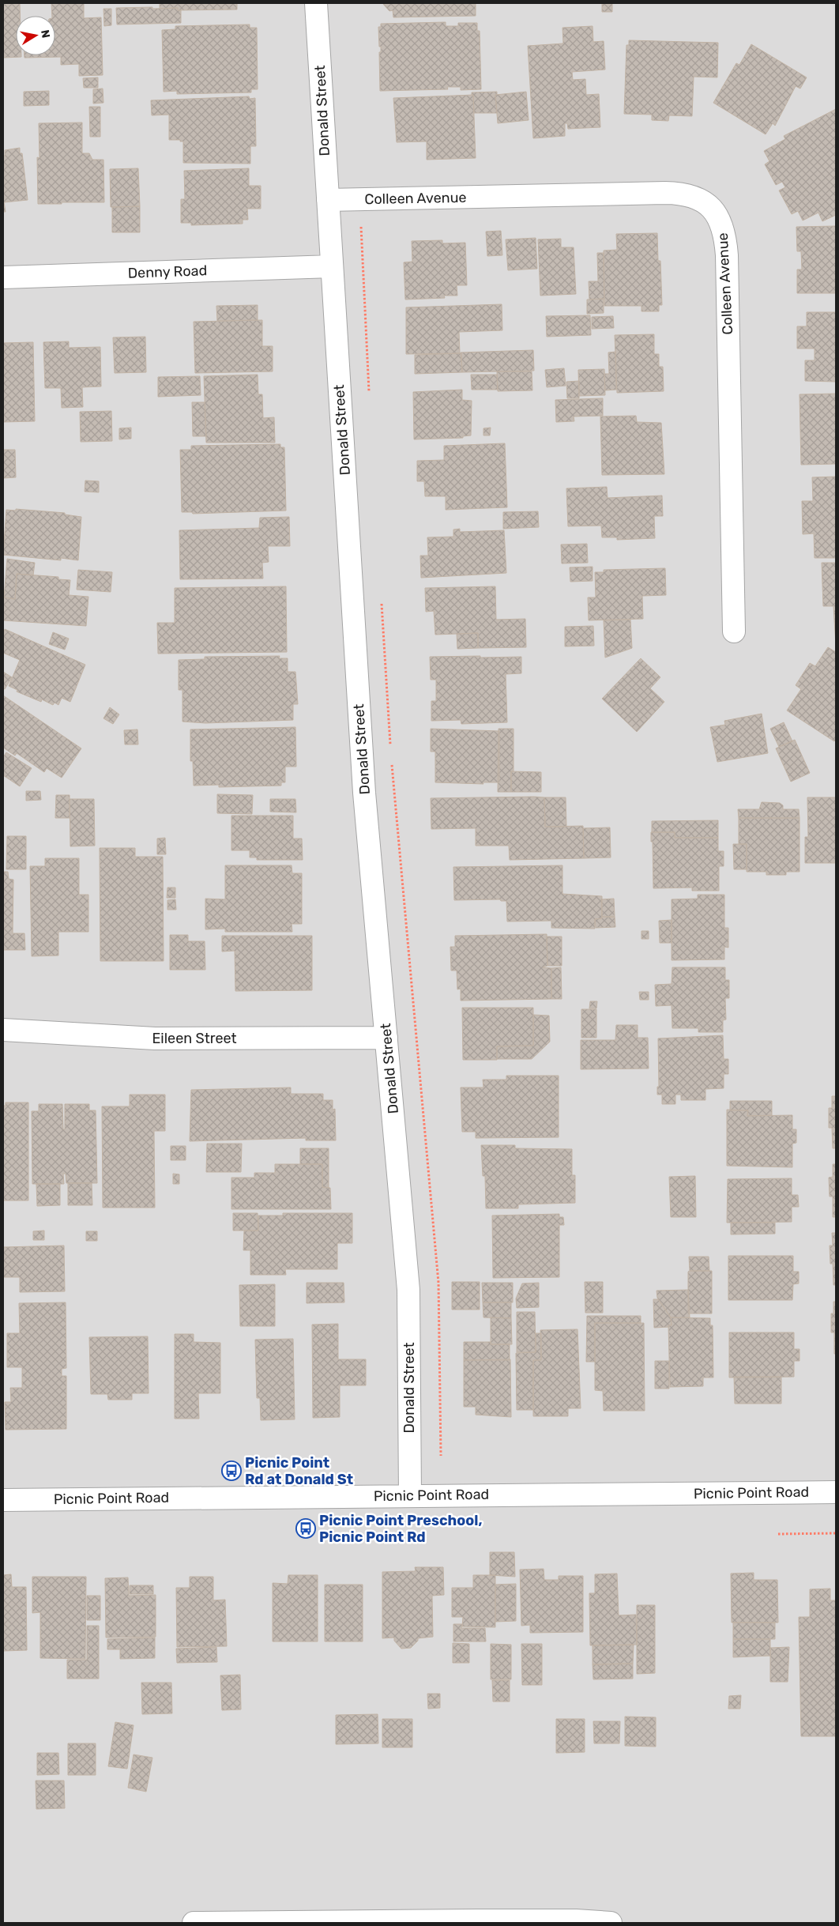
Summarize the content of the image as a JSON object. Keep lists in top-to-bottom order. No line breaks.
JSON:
{"streets":{"street":["Donald Street","Colleen Avenue","Denny Road","Eileen Street","Picnic Point Road"]},"crossings":[["Donald Street","Colleen Avenue"],["Donald Street","Denny Road"],["Donald Street","Eileen Street"],["Donald Street","Picnic Point Road"]],"places":{"bus stop":["Picnic Point Rd at Donald St","Picnic Point Preschool, Picnic Point Rd"]},"north":"right"}
